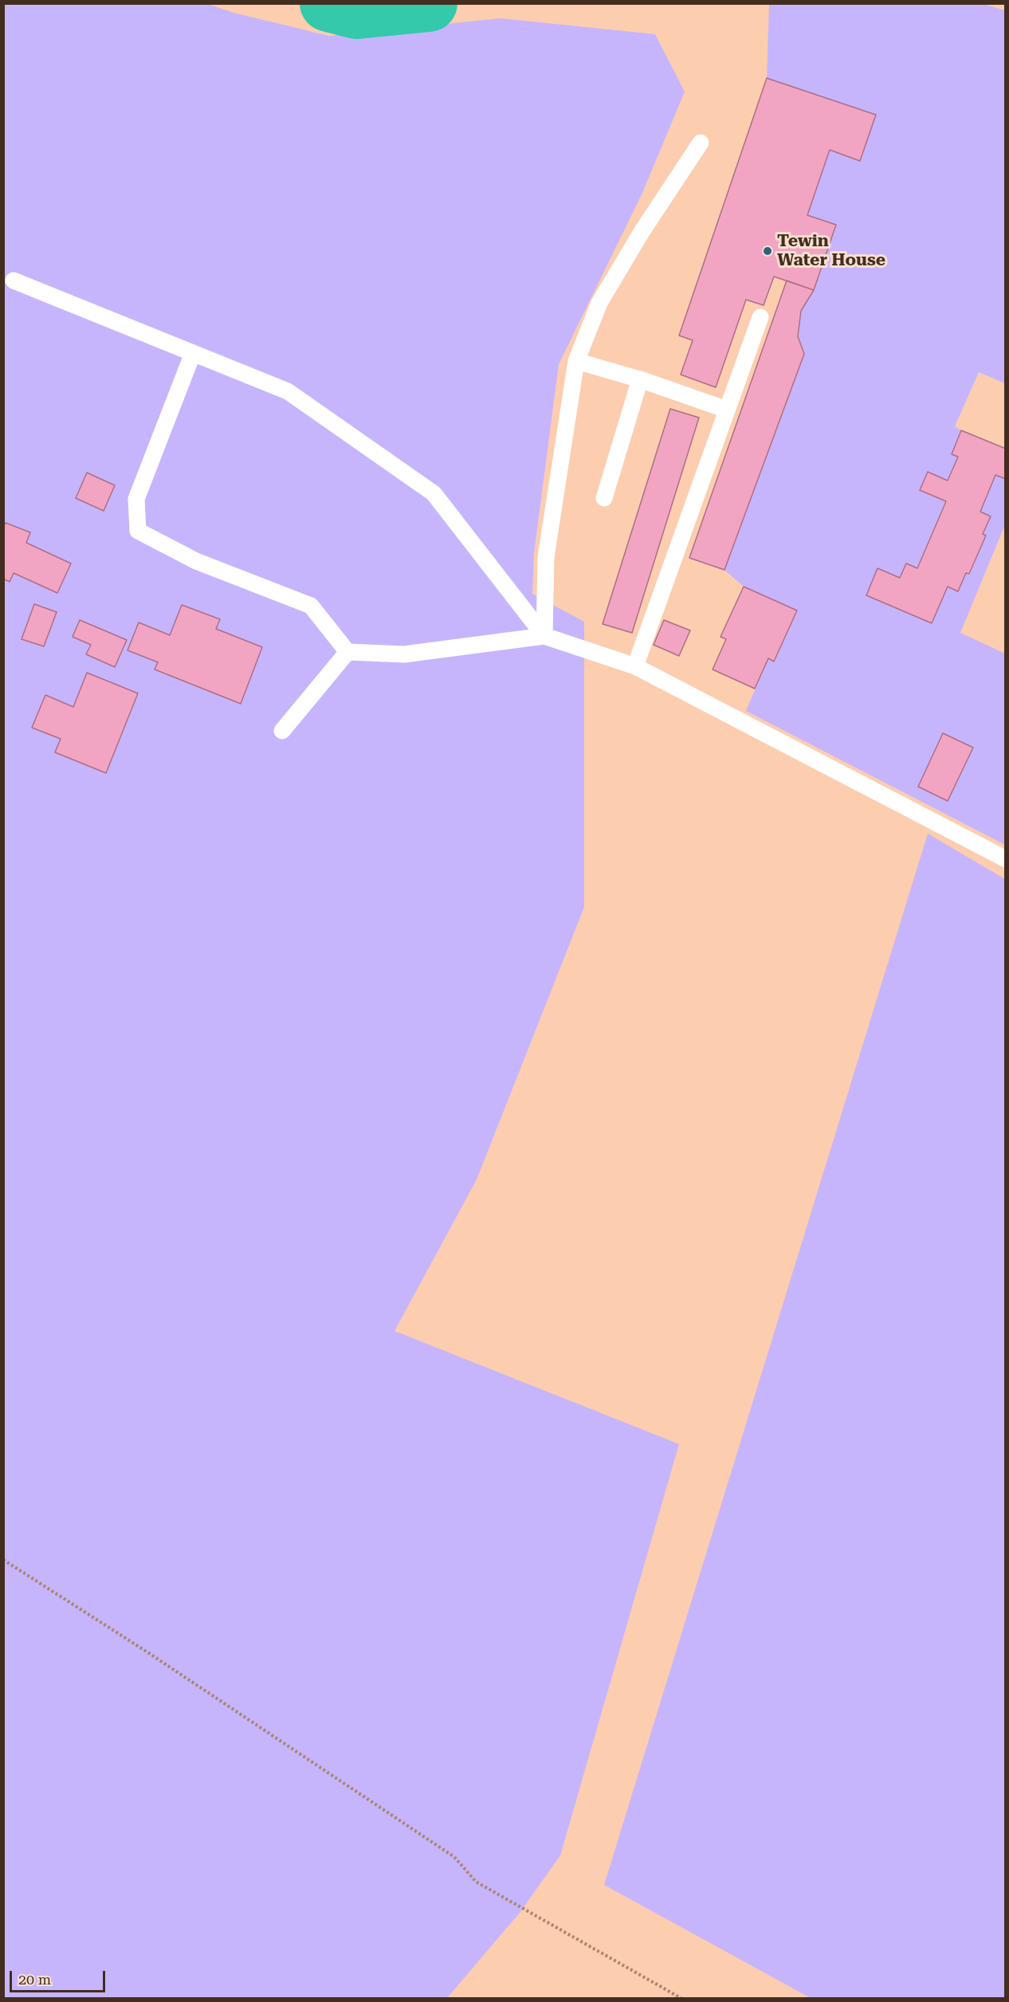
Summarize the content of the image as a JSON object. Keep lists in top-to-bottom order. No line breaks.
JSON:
{"places":["Tewin Water House"],"scale_bar":"20 m"}
